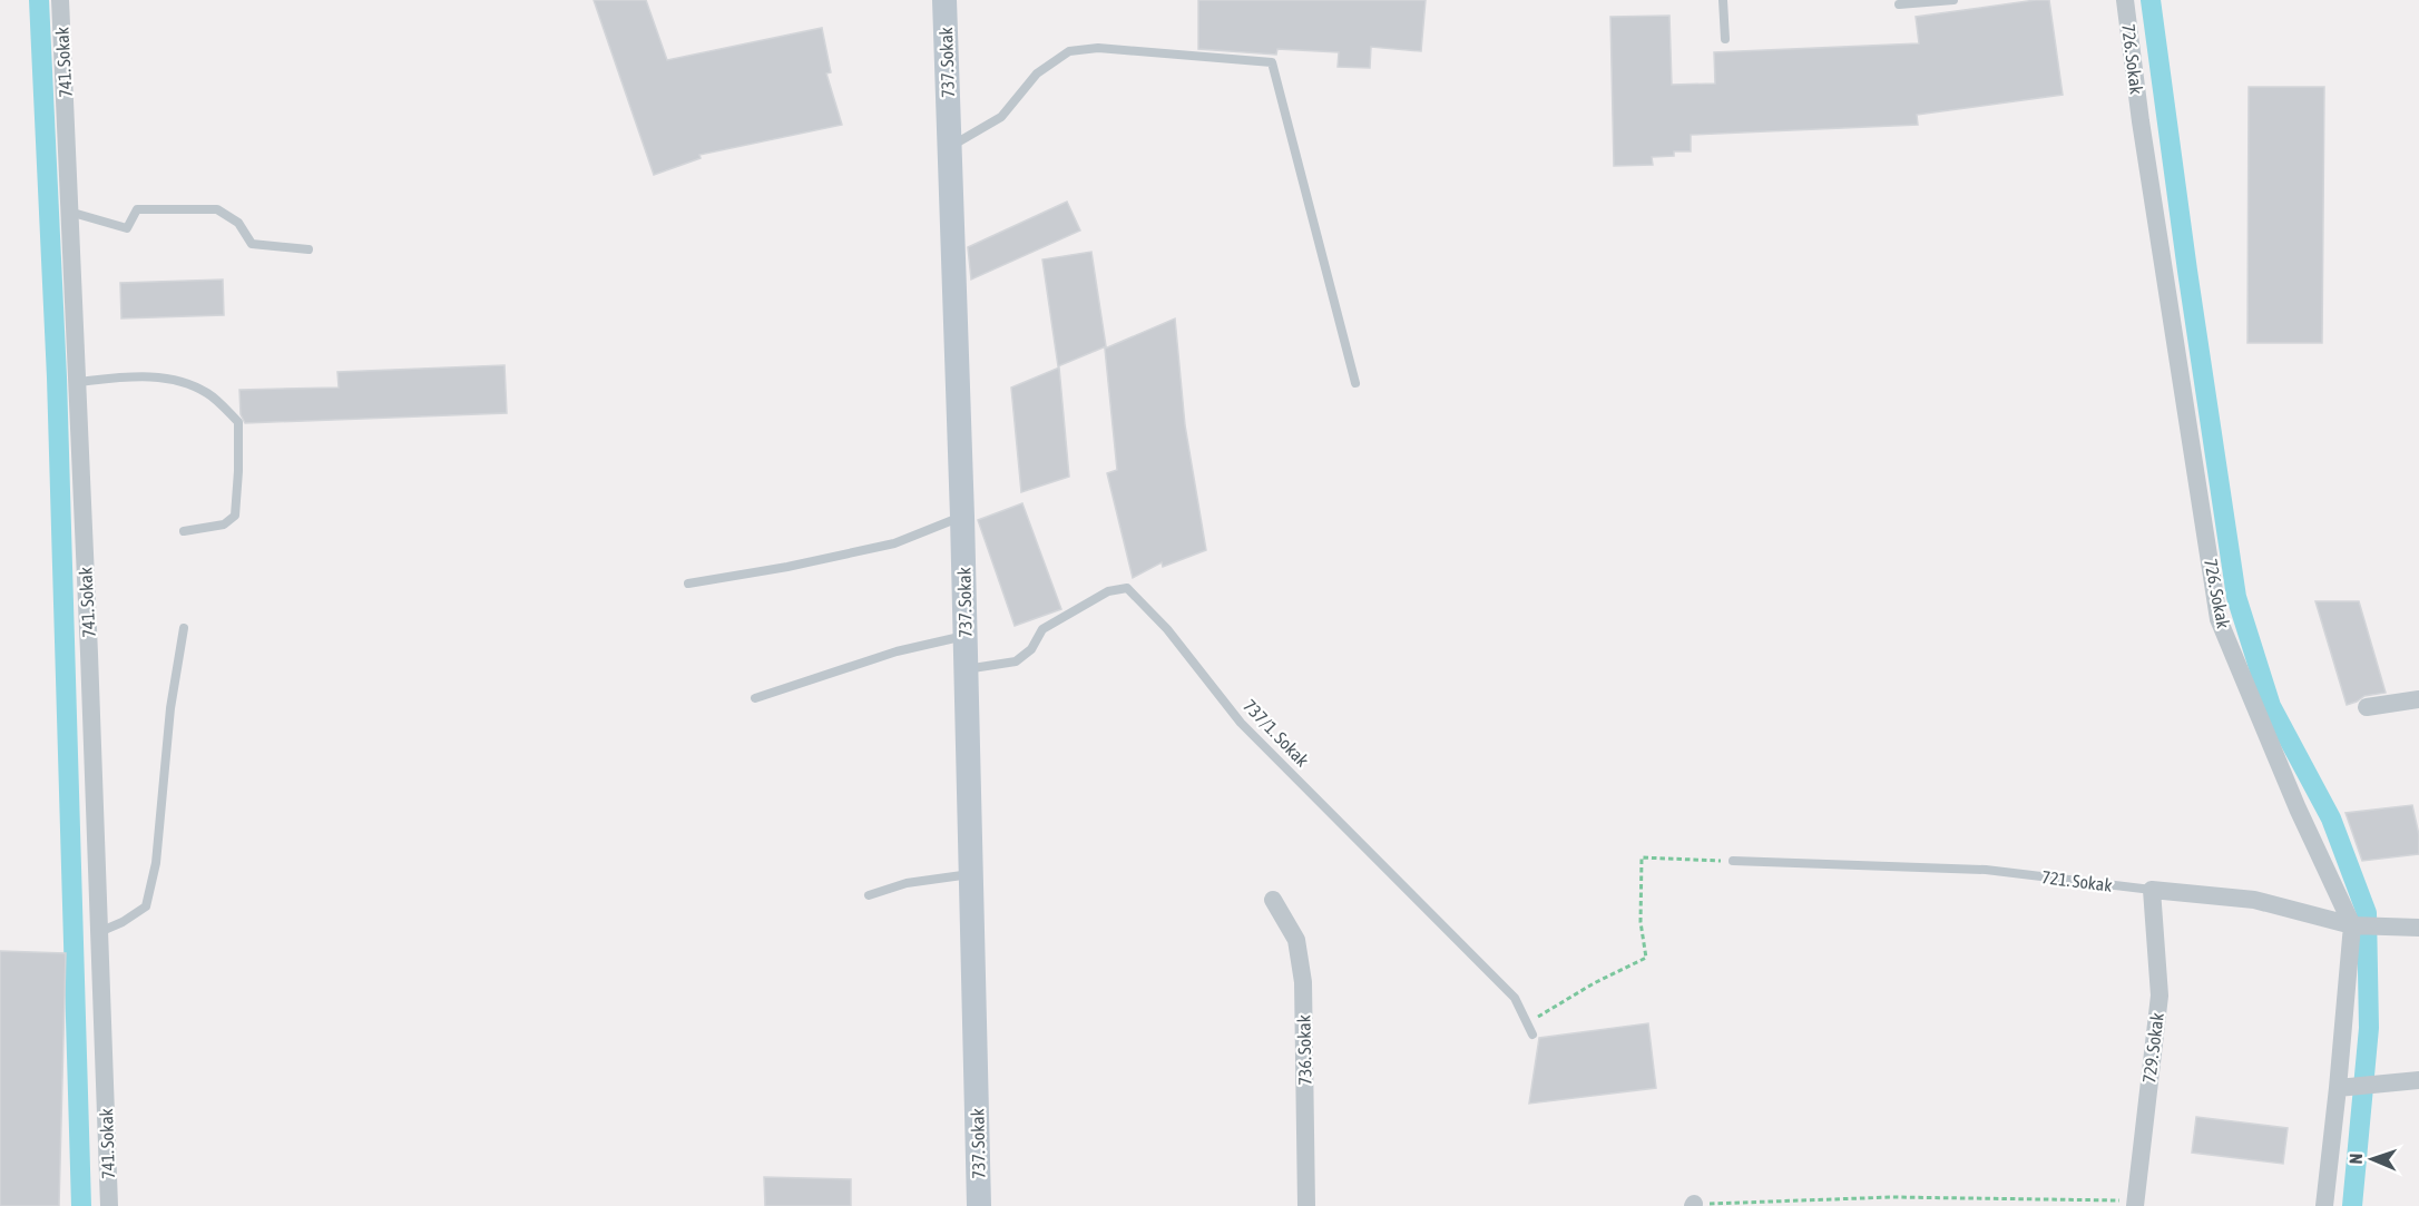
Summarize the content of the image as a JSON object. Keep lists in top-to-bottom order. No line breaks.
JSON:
{"streets":{"street":["726. Sokak","741. Sokak","737. Sokak","721. Sokak","729. Sokak","736. Sokak"],"lane":["737/1. Sokak"]},"crossings":[["726. Sokak","721. Sokak"],["737. Sokak","737/1. Sokak"],["721. Sokak","729. Sokak"]],"north":"left"}
